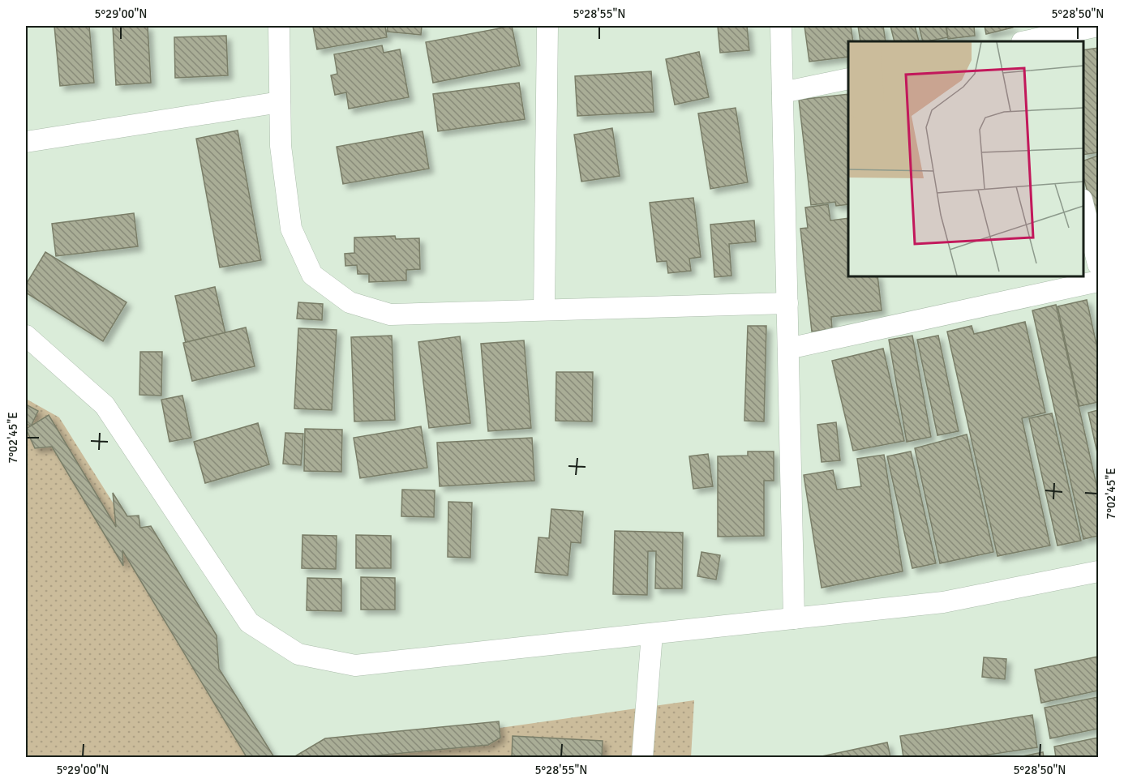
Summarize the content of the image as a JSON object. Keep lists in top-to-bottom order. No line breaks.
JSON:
{"coordinates":["5°29'00\"N","5°28'55\"N","5°28'50\"N","7°02'45\"E"]}
